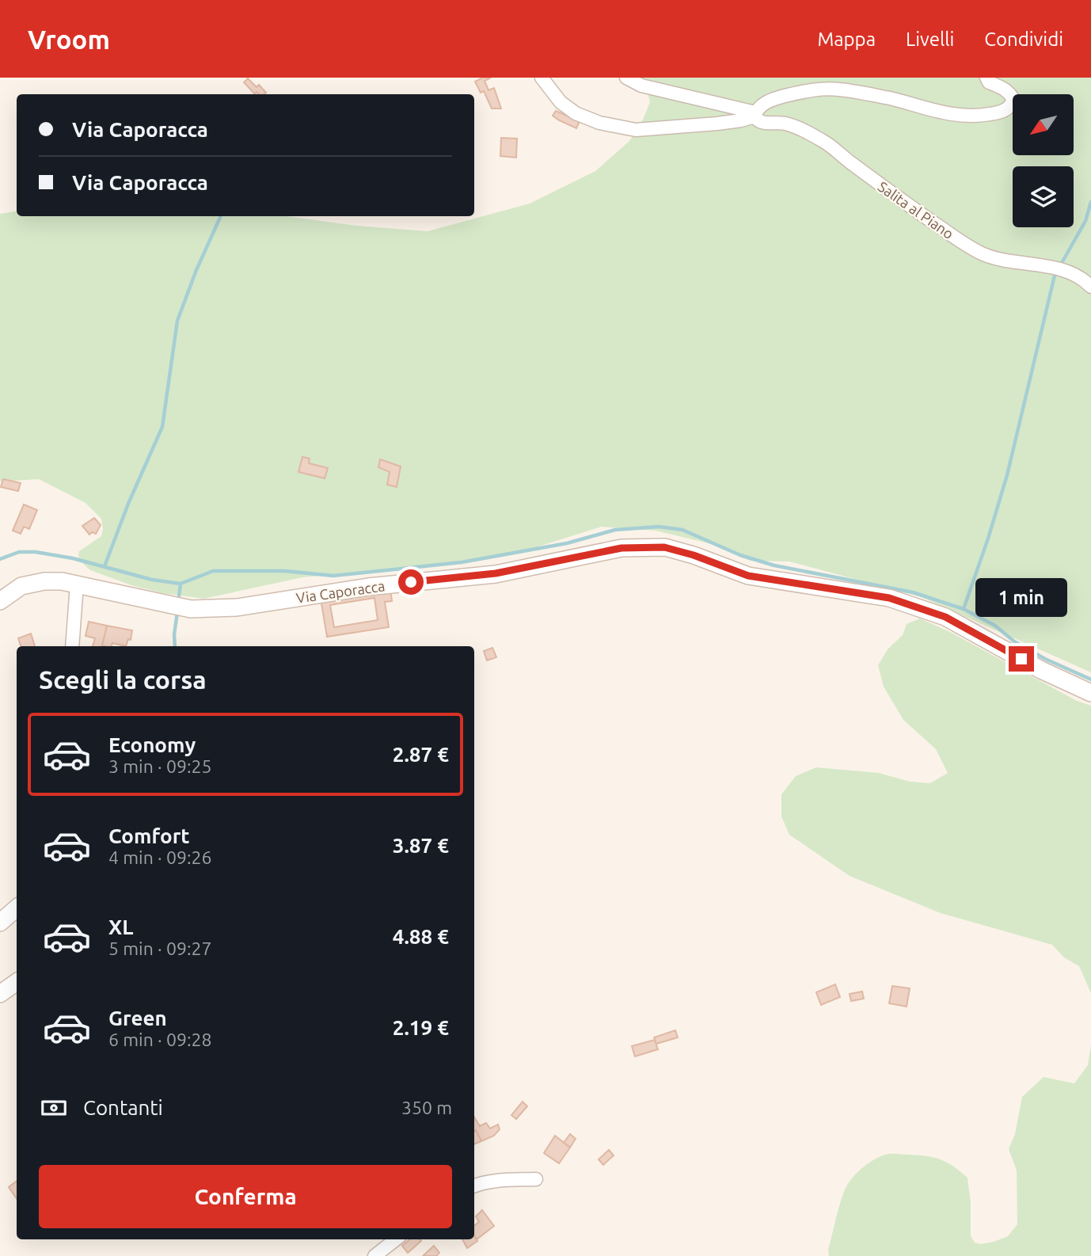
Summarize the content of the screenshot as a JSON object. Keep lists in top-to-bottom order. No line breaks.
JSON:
{"streets":{"street":["Salita al Piano","Via Caporacca"]},"north":"bottom left","page":{"header":"Vroom","nav":["Mappa","Livelli","Condividi"],"banner":["Via Caporacca","Via Caporacca"],"bubble":"1 min","heading":"Scegli la corsa","list":[{"name":"Economy","note":"3 min · 09:25","value":"2.87 €"},{"name":"Comfort","note":"4 min · 09:26","value":"3.87 €"},{"name":"XL","note":"5 min · 09:27","value":"4.88 €"},{"name":"Green","note":"6 min · 09:28","value":"2.19 €"}],"pay":["Contanti","350 m"],"buttons":"Conferma"}}
